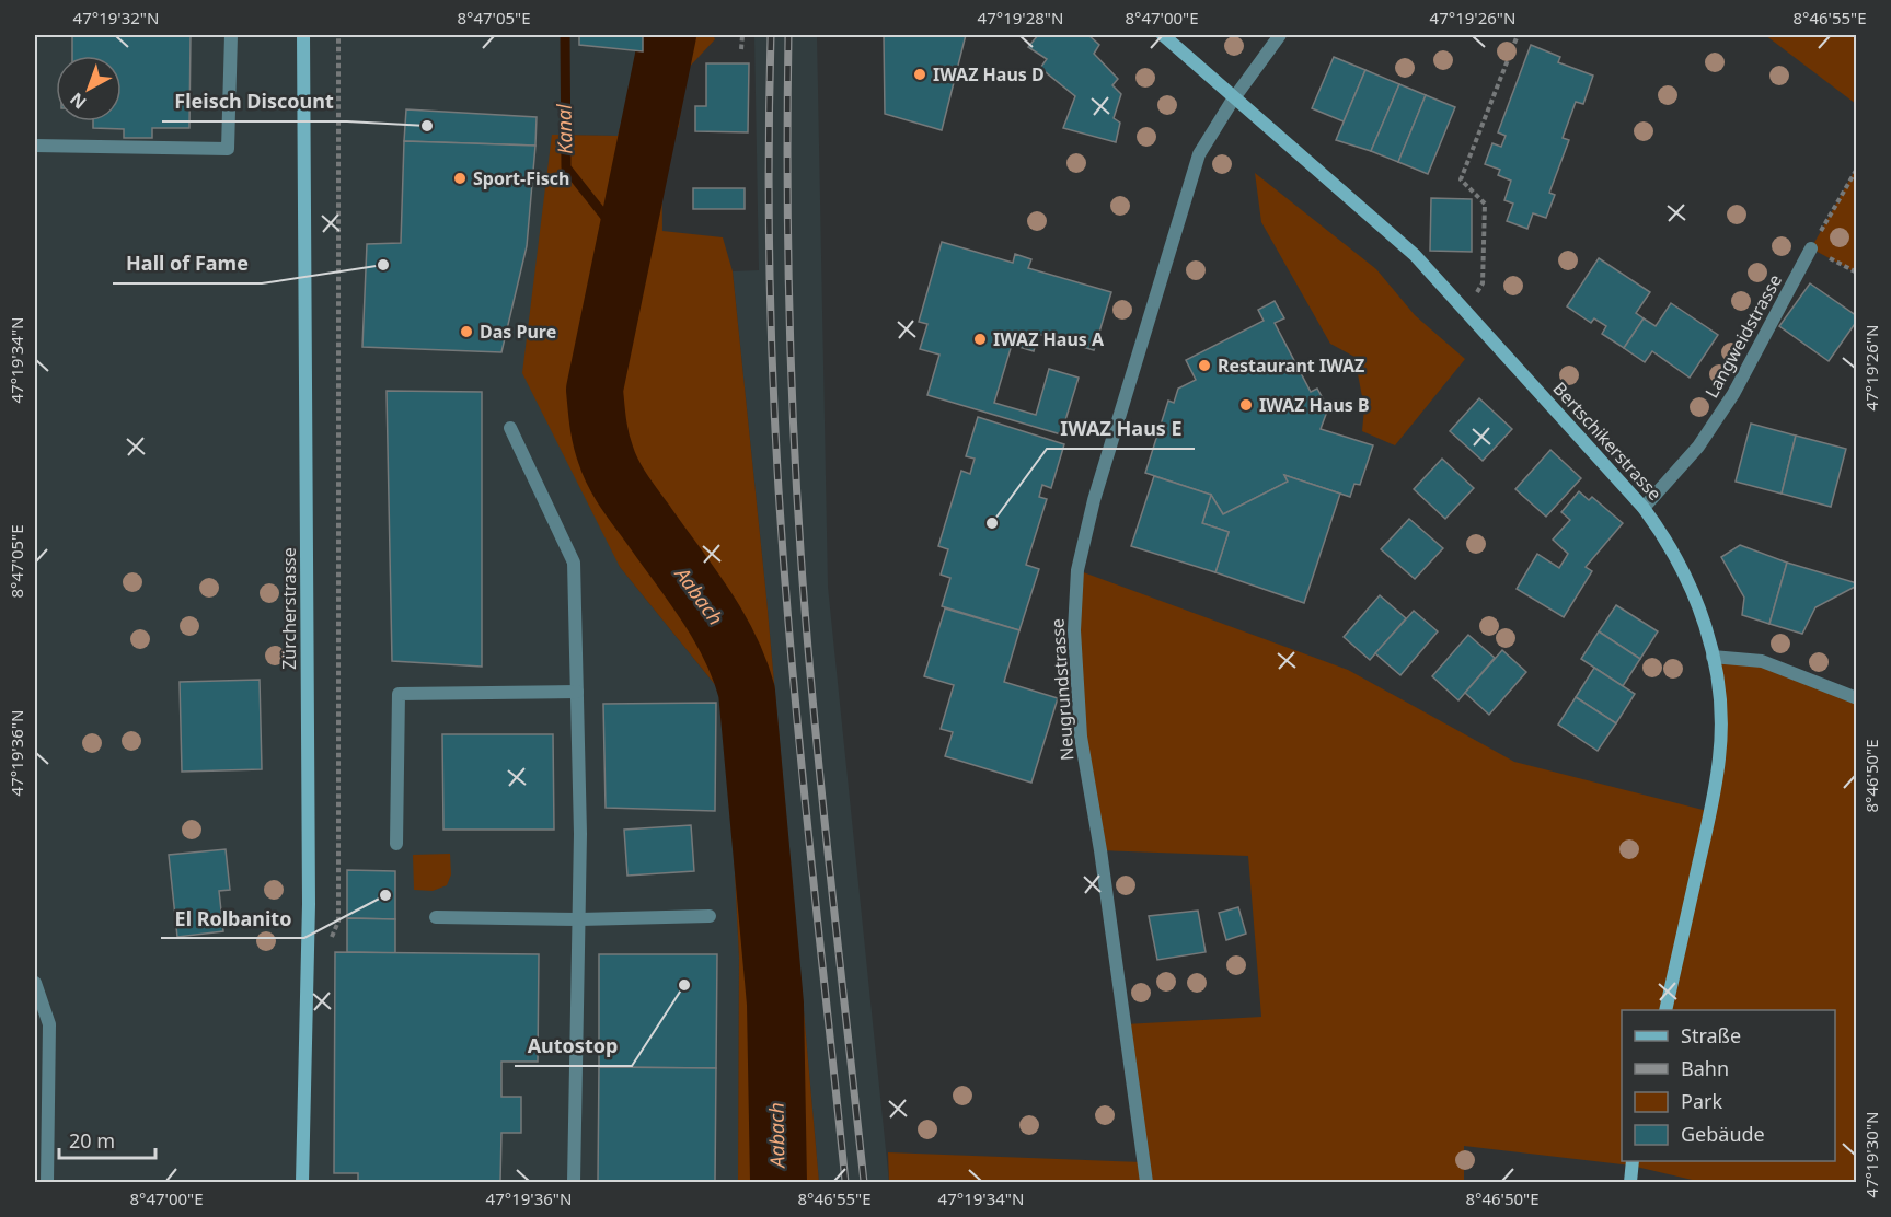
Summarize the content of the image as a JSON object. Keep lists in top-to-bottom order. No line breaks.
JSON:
{"streets":{"street":["Langweidstrasse","Bertschikerstrasse","Zürcherstrasse","Neugrundstrasse"]},"crossings":[["Langweidstrasse","Bertschikerstrasse"],["Bertschikerstrasse","Neugrundstrasse"]],"water":["Kanal","Aabach"],"places":["IWAZ Haus D","Fleisch Discount","Sport-Fisch","Hall of Fame","Das Pure","IWAZ Haus A","Restaurant IWAZ","IWAZ Haus B","IWAZ Haus E","El Rolbanito","Autostop"],"legend":["Straße","Bahn","Park","Gebäude"],"scale_bar":"20 m","north":"bottom left","coordinates":["47°19'32\"N","8°47'05\"E","47°19'28\"N","8°47'00\"E","47°19'26\"N","8°46'55\"E","47°19'34\"N","47°19'36\"N","8°46'50\"E","47°19'30\"N"]}
